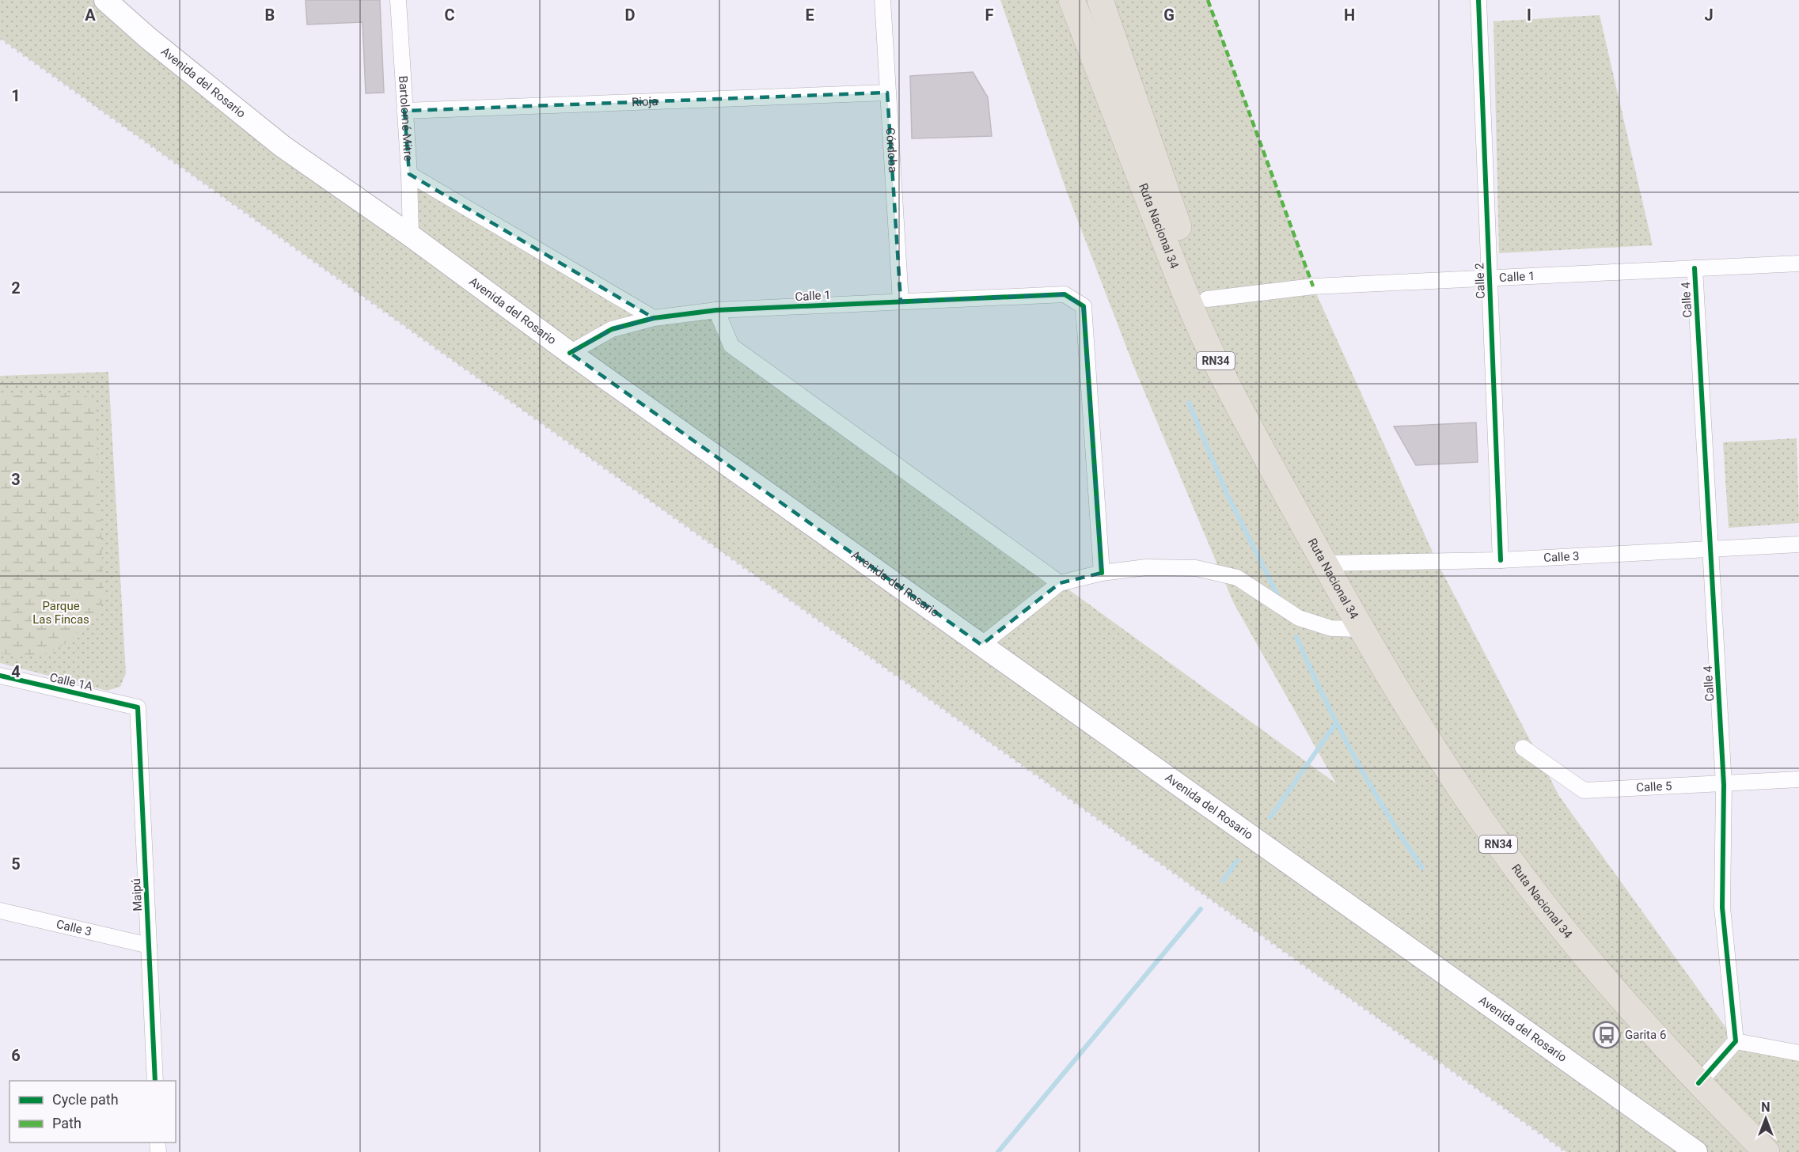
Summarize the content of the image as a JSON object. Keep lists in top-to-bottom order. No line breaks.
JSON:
{"streets":{"highway":["Ruta Nacional 34","RN34"],"main road":["Avenida del Rosario"],"street":["Rioja","Bartolomé Mitre","Córdoba","Calle 1","Calle 2","Calle 4","Calle 3","Calle 1A","Calle 5","Maipú"]},"crossings":[["Avenida del Rosario","Bartolomé Mitre"],["Avenida del Rosario","Calle 1"],["Rioja","Bartolomé Mitre"],["Rioja","Córdoba"],["Córdoba","Calle 1"],["Ruta Nacional 34","Calle 1"],["Ruta Nacional 34","RN34"],["Ruta Nacional 34","Calle 3"],["Calle 1","Calle 2"],["Calle 1","Calle 4"],["Calle 2","Calle 3"],["Calle 4","Calle 3"],["Calle 4","Calle 5"],["Calle 3","Maipú"],["Calle 1A","Maipú"]],"parks":["Parque Las Fincas"],"places":{"bus stop":["Garita 6"]},"legend":["Cycle path","Path"],"north":"top","grid":{"columns":["A","B","C","D","E","F","G","H","I","J"],"rows":["1","2","3","4","5","6"]}}
